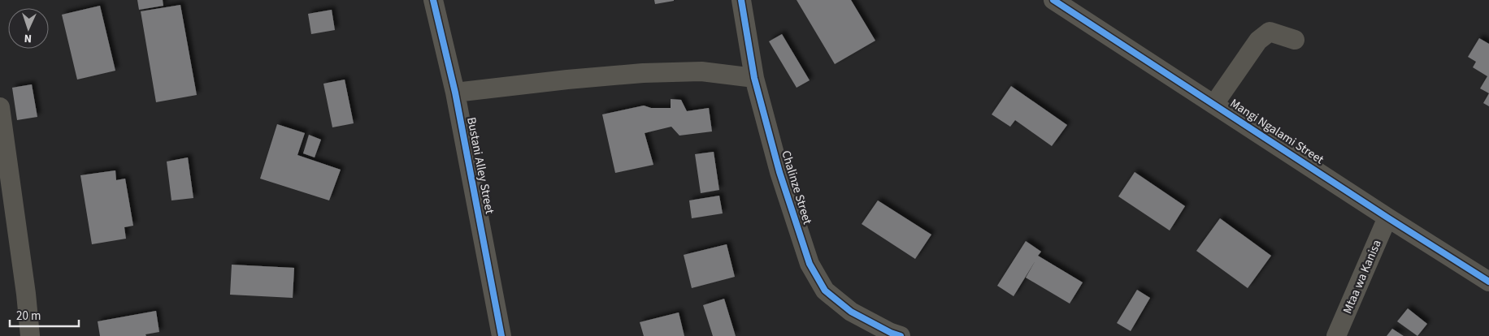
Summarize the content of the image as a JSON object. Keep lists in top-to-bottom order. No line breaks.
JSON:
{"streets":{"street":["Mangi Ngalami Street","Bustani Alley Street","Chalinze Street","Mtaa wa Kanisa"]},"crossings":[["Mangi Ngalami Street","Mtaa wa Kanisa"]],"scale_bar":"20 m","north":"bottom"}
